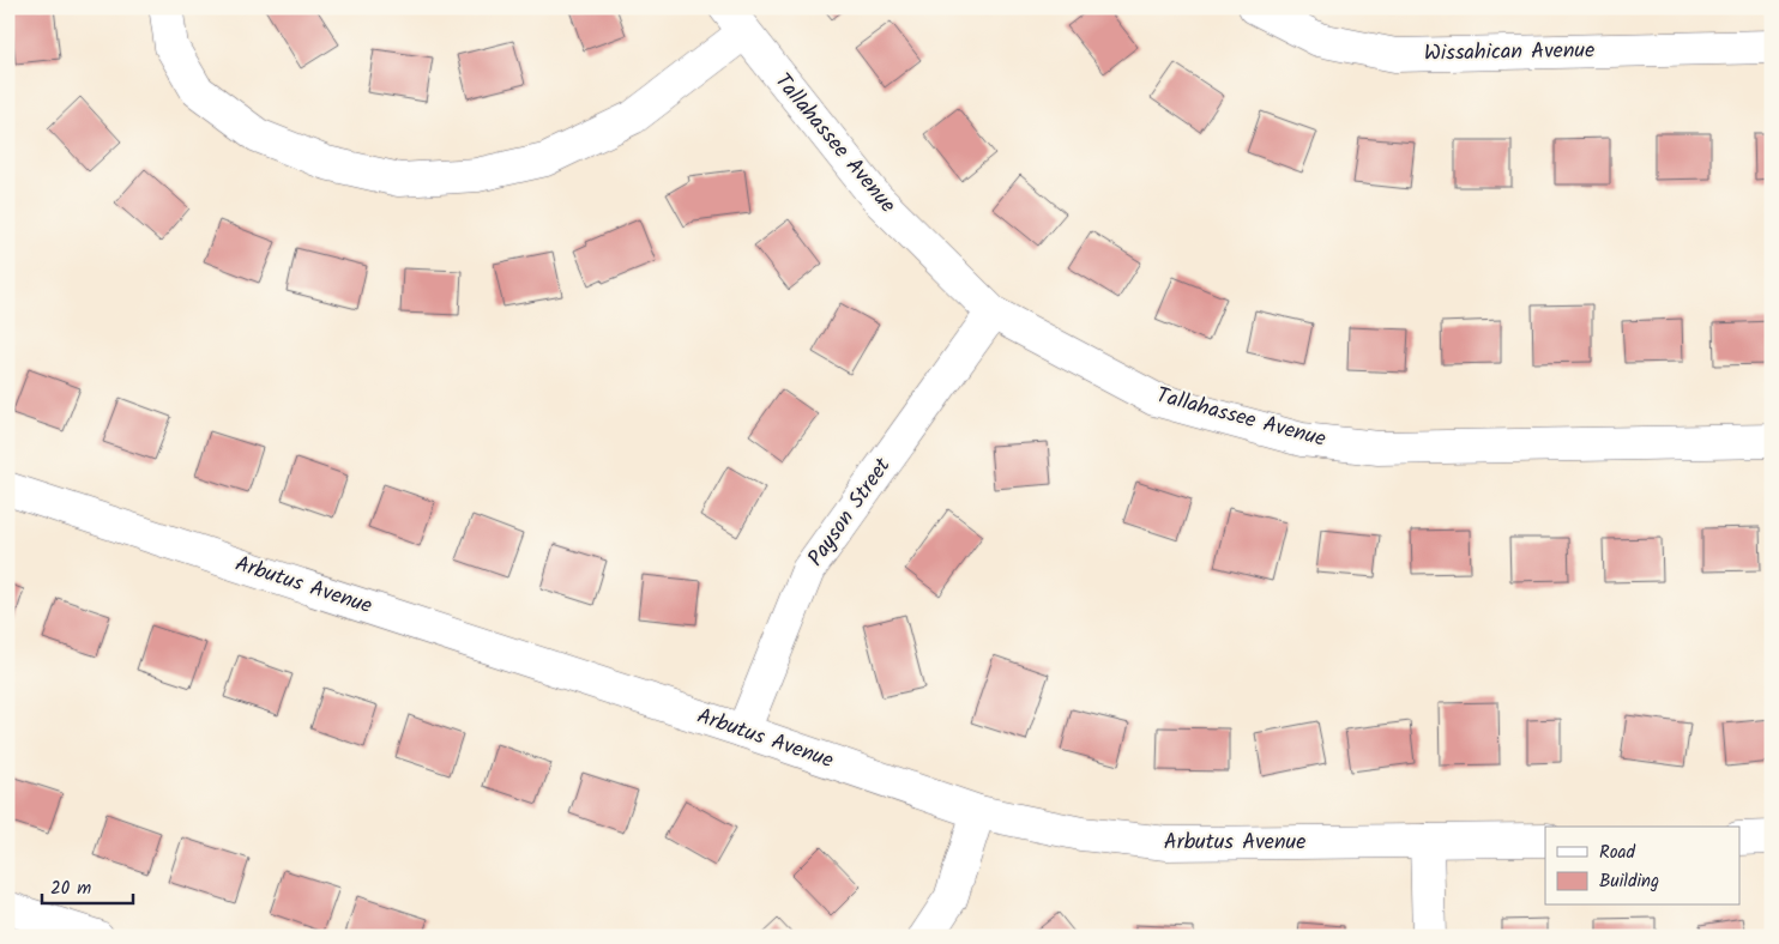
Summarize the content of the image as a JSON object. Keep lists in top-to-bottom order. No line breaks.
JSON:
{"streets":{"street":["Wissahican Avenue","Tallahassee Avenue","Payson Street","Arbutus Avenue"]},"crossings":[["Tallahassee Avenue","Payson Street"],["Payson Street","Arbutus Avenue"]],"legend":["Road","Building"],"scale_bar":"20 m"}
